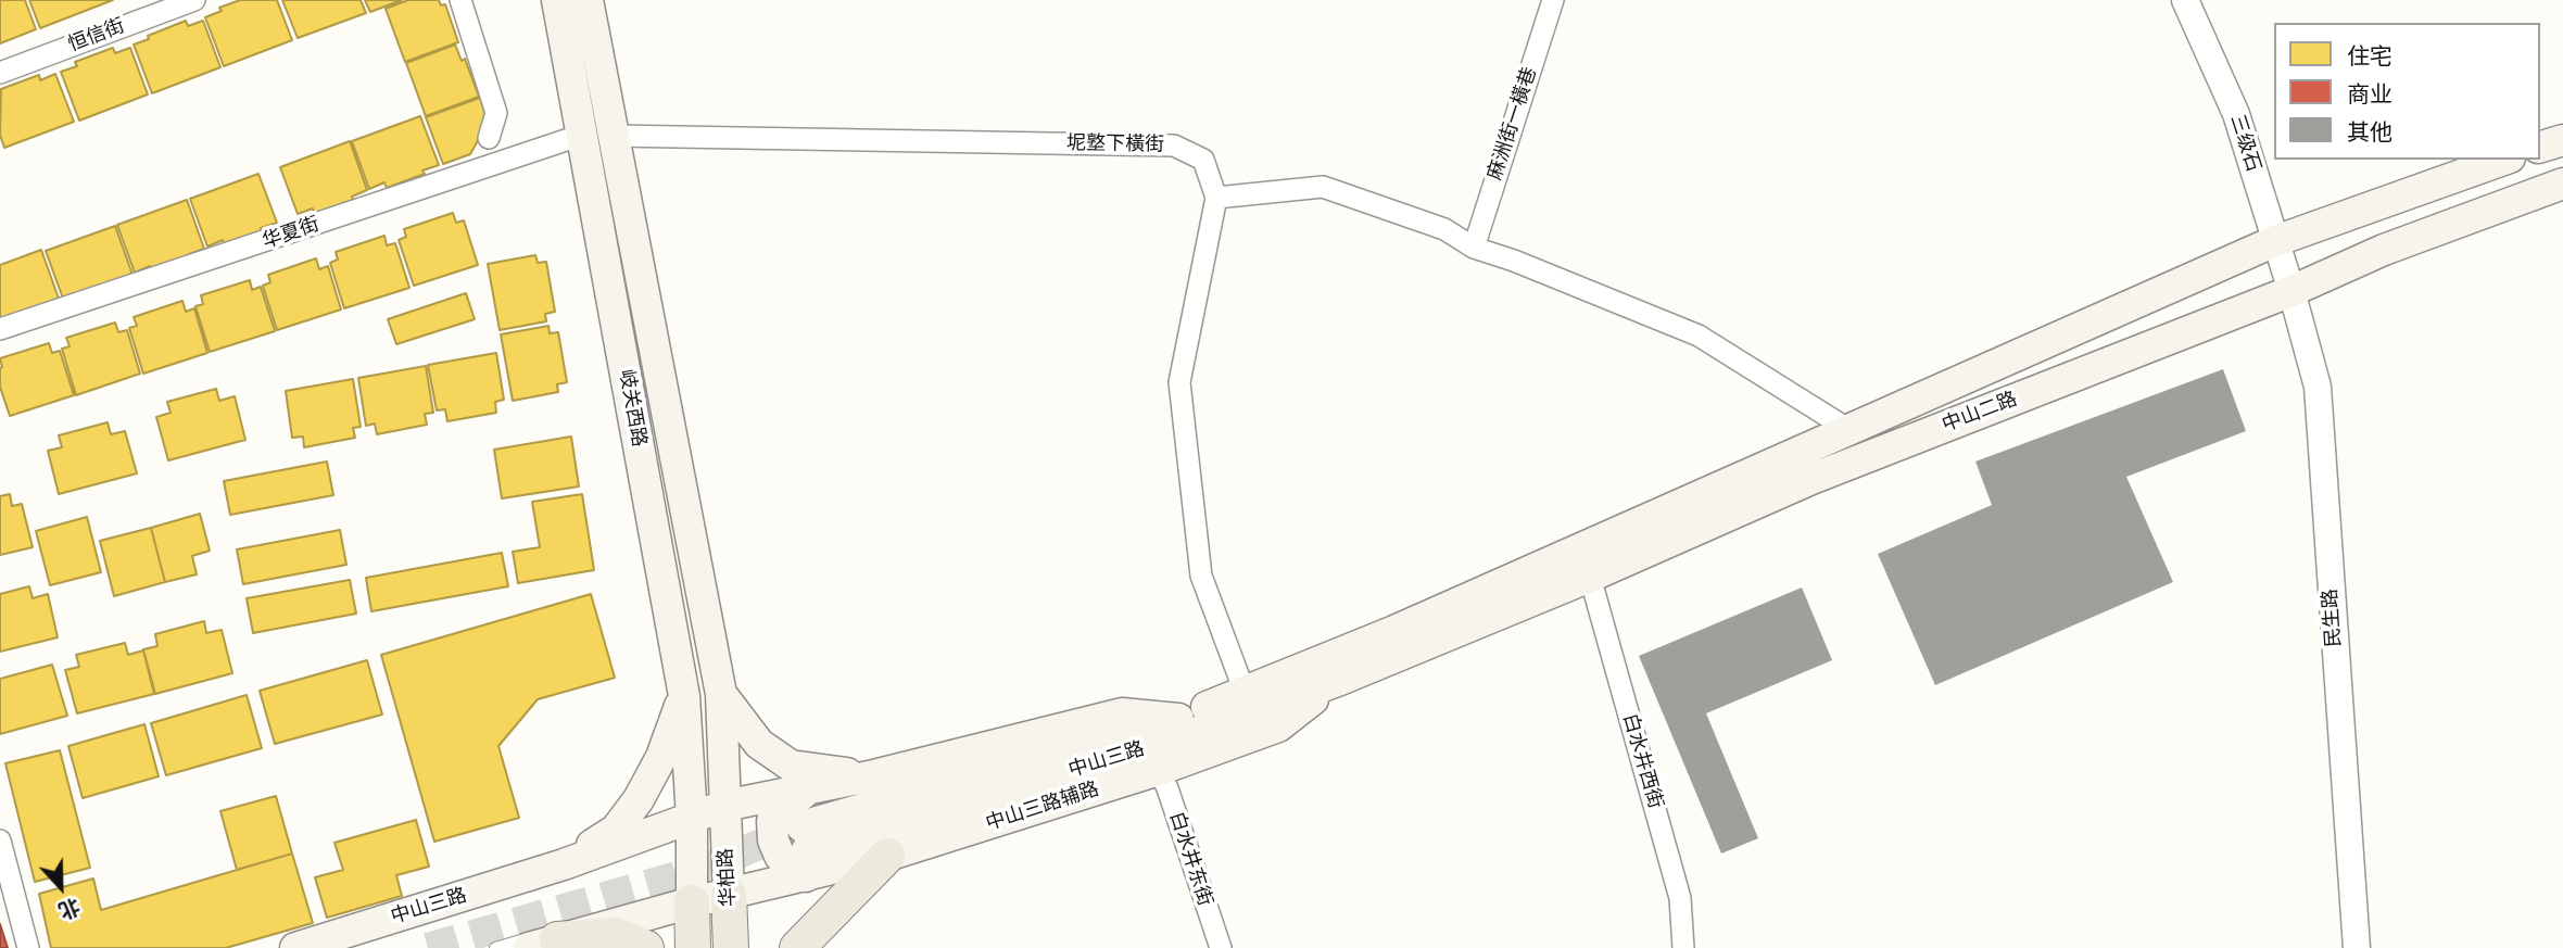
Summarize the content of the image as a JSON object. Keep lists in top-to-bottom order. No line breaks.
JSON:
{"streets":{"main road":["岐关西路","中山二路","中山三路","中山三路辅路","华柏路"],"street":["恒信街","麻洲街一橫巷","三级石","坭墪下橫街","华夏街","民生路","白水井西街","白水井东街"]},"crossings":[["三级石","中山二路"],["三级石","民生路"],["坭墪下橫街","岐关西路"],["华夏街","岐关西路"],["岐关西路","华柏路"],["中山二路","民生路"],["中山二路","中山三路"],["中山二路","白水井西街"],["中山三路","中山三路辅路"],["中山三路辅路","白水井东街"],["中山三路辅路","华柏路"]],"legend":["住宅","商业","其他"],"north":"bottom"}
